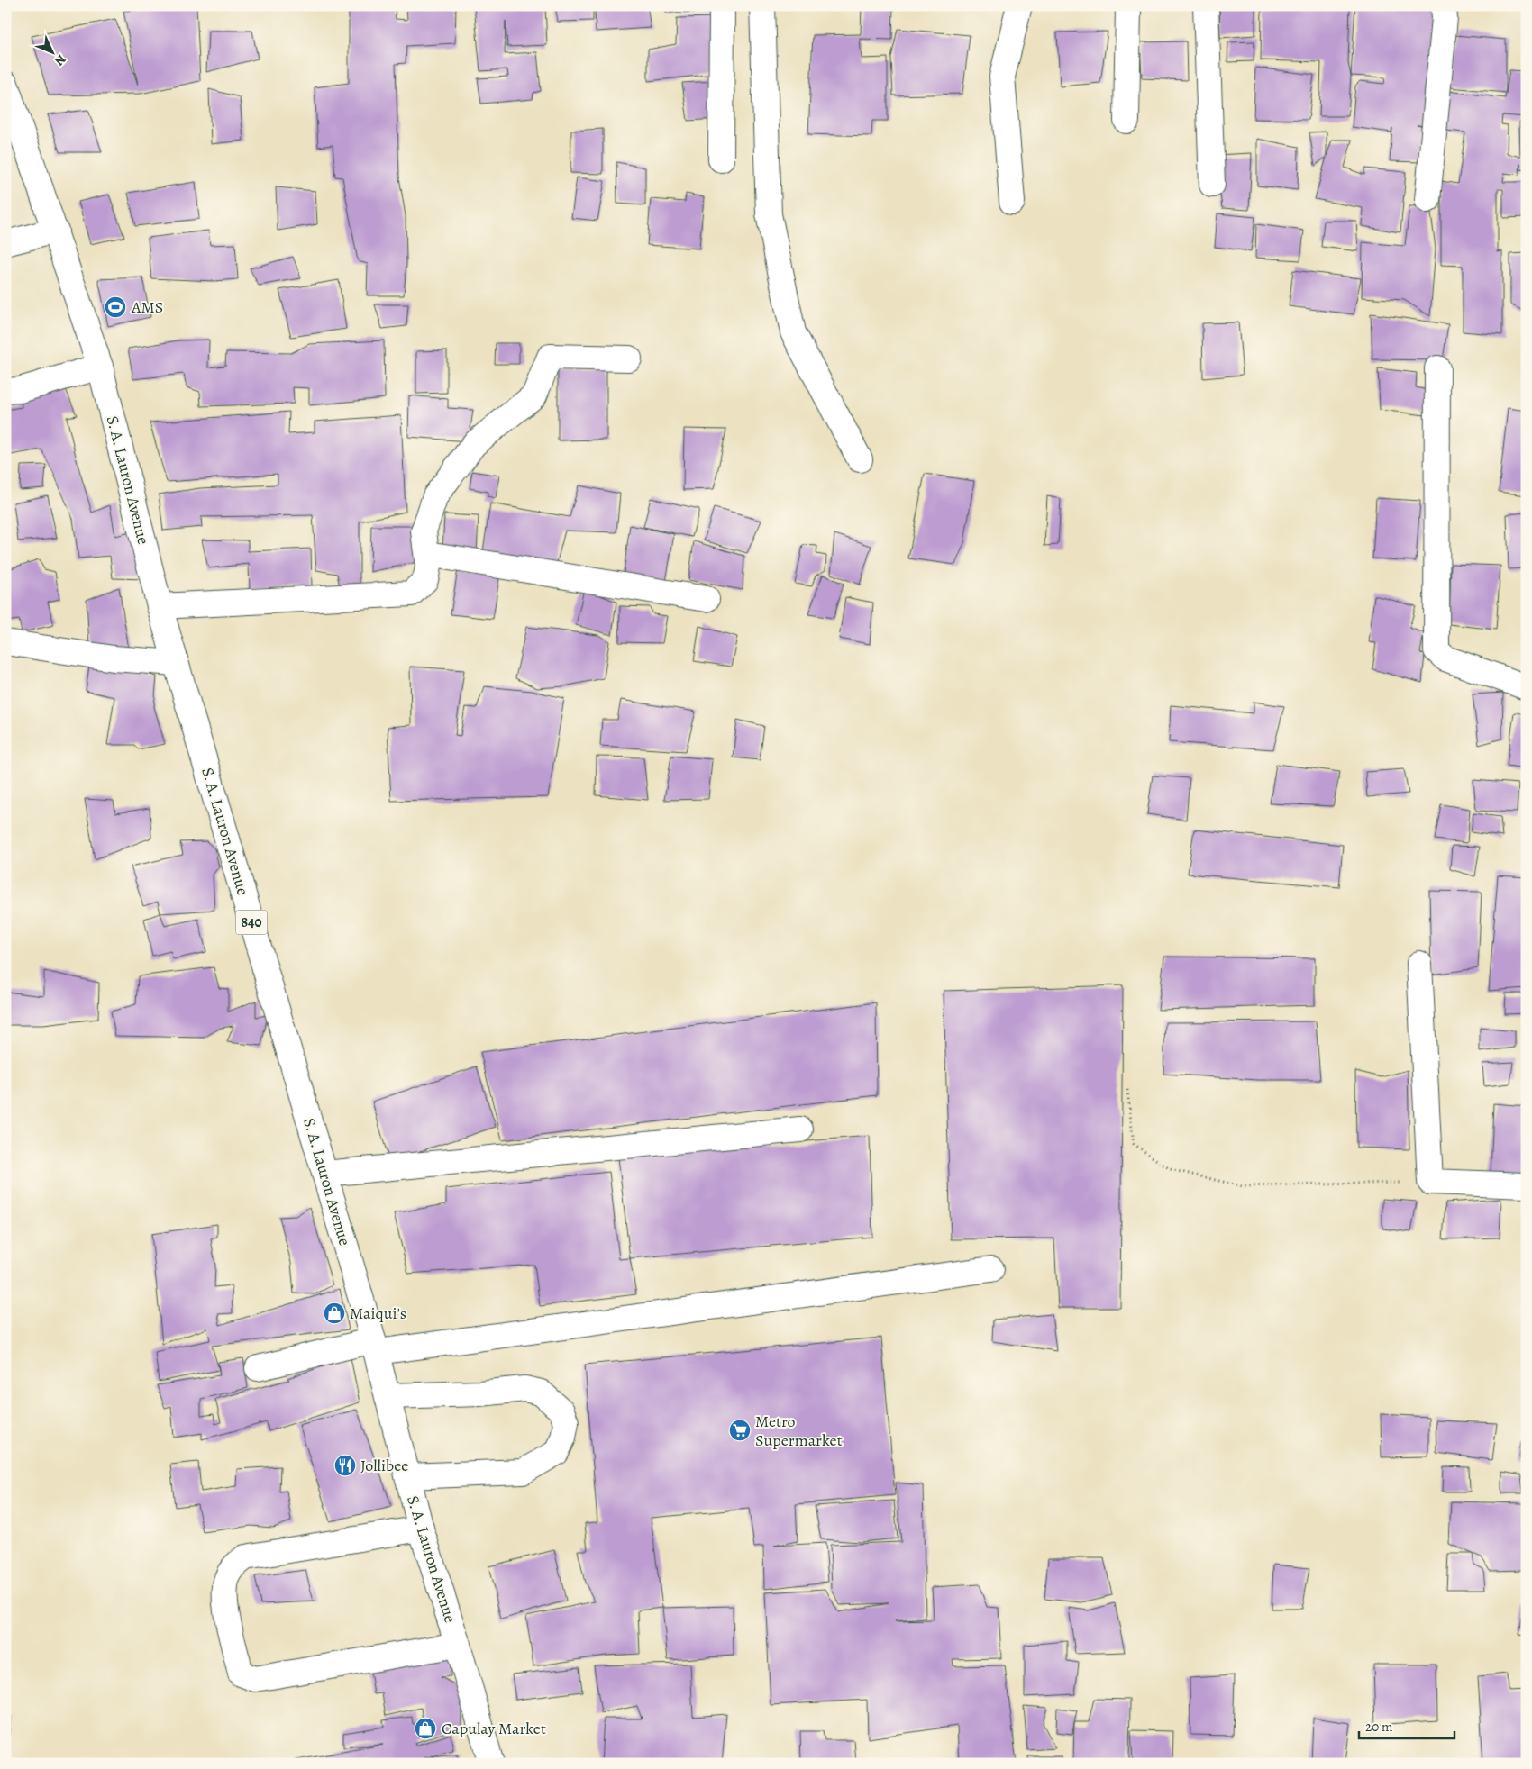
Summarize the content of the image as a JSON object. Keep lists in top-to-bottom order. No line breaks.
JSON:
{"streets":{"main road":["S. A. Lauron Avenue","840"]},"places":{"sports":["AMS"],"shop":["Maiqui's","Capulay Market"],"supermarket":["Metro Supermarket"],"restaurant":["Jollibee"]},"scale_bar":"20 m","north":"bottom right"}
